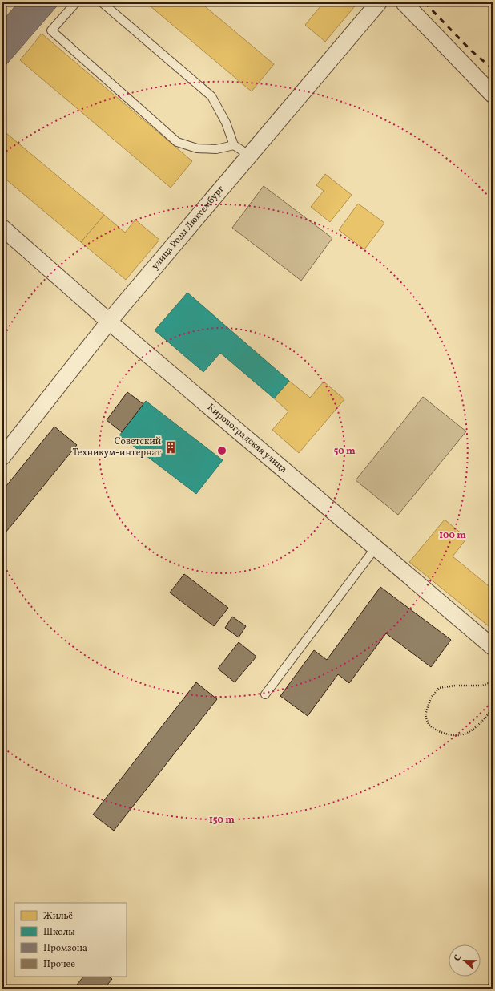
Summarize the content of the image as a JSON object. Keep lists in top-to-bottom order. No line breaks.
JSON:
{"streets":{"street":["улица Розы Люксембург","Кировоградская улица"]},"crossings":[["улица Розы Люксембург","Кировоградская улица"]],"places":{"building":["Советский Техникум-интернат"]},"legend":["Жильё","Школы","Промзона","Прочее"],"north":"left","rings":["50 m","100 m","150 m"]}
